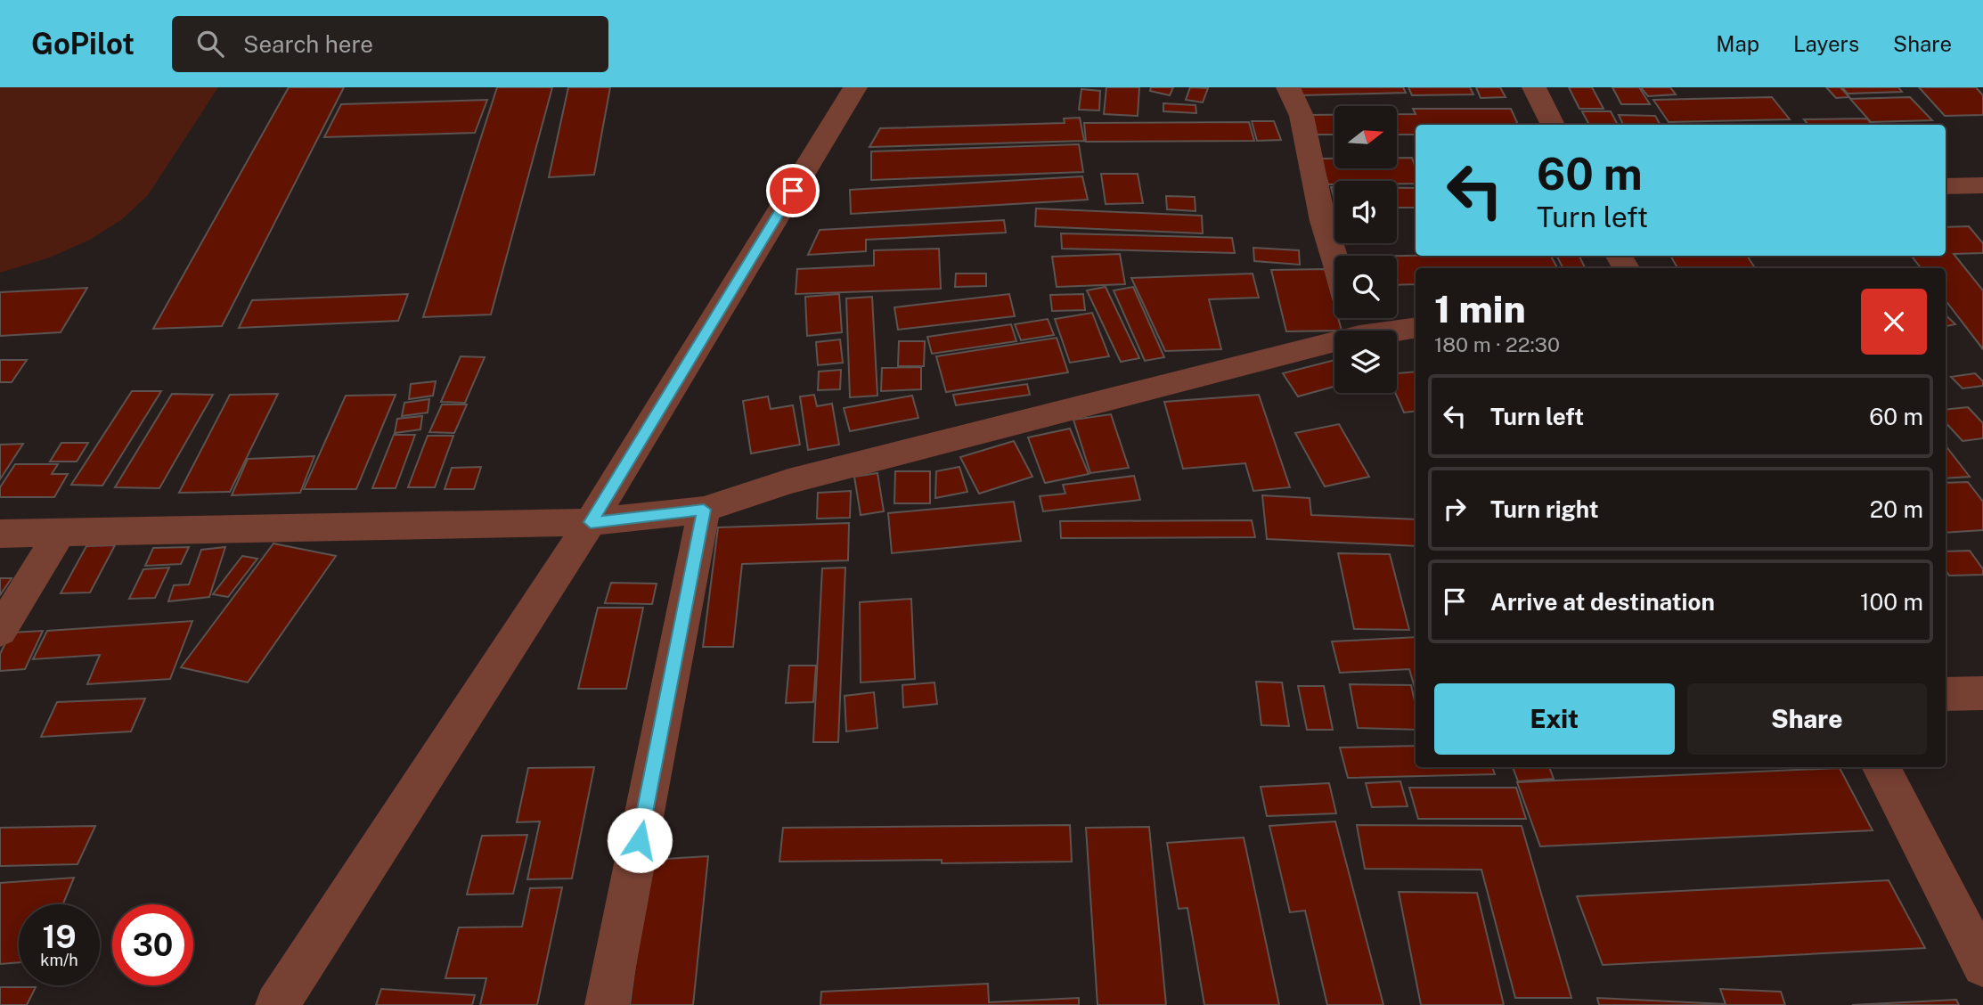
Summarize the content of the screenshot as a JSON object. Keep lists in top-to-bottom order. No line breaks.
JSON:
{"north":"right","page":{"header":"GoPilot","search":"Search here","nav":["Map","Layers","Share"],"turn":["60 m","Turn left"],"heading":["1 min","180 m · 22:30"],"list":[{"name":"Turn left","value":"60 m"},{"name":"Turn right","value":"20 m"},{"name":"Arrive at destination","value":"100 m"}],"buttons":["Exit","Share"],"speed":"19 km/h","limit":"30"}}
